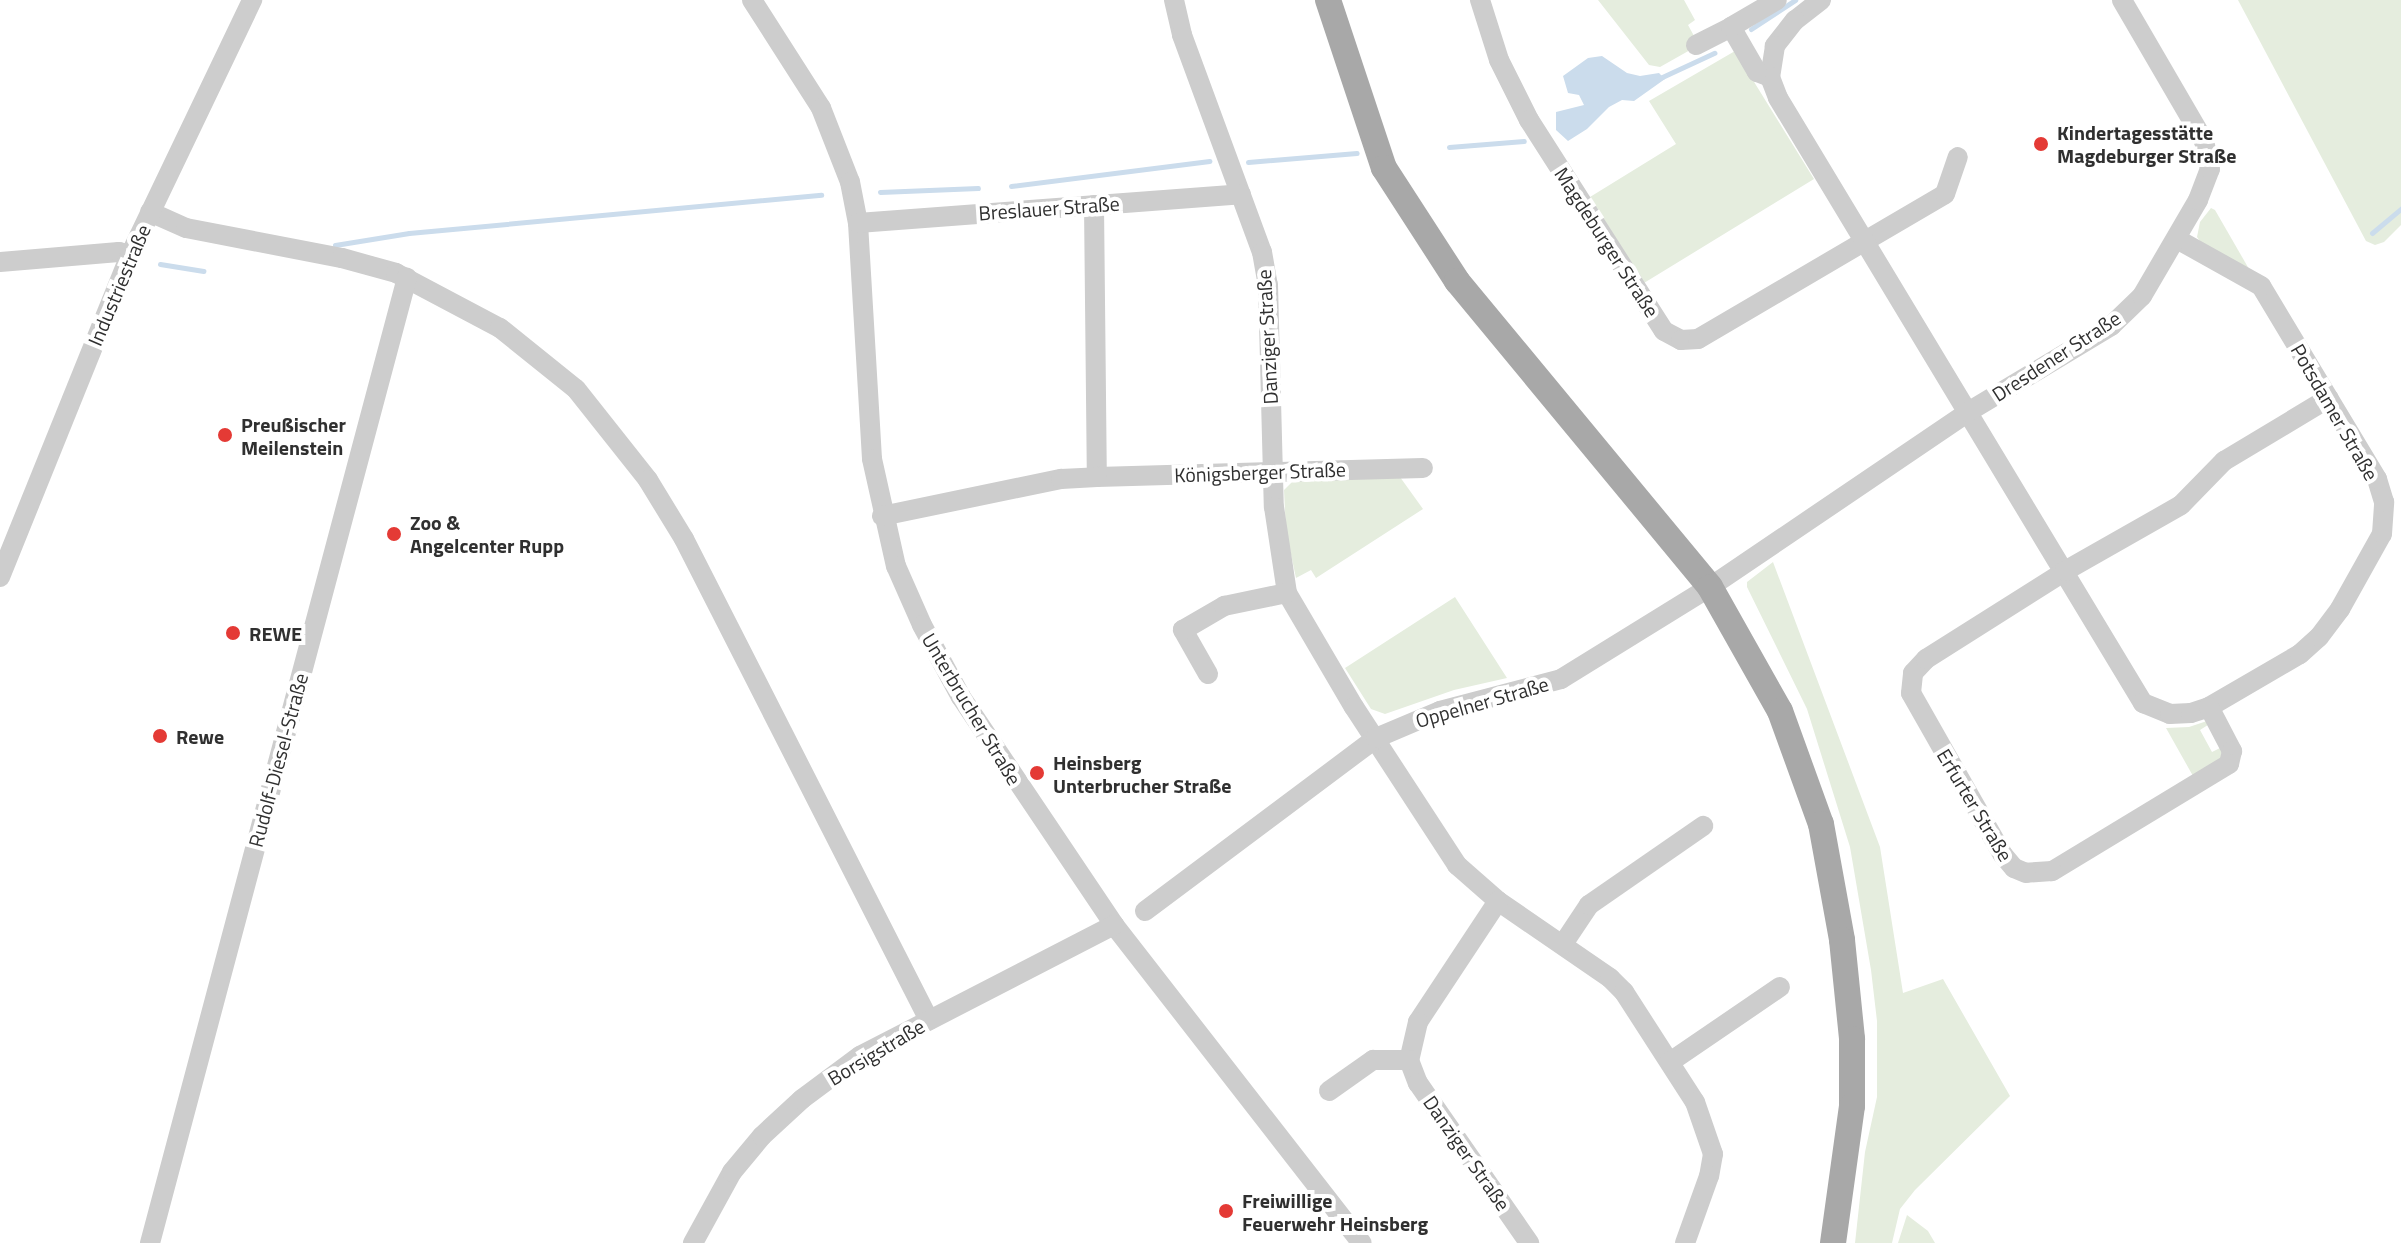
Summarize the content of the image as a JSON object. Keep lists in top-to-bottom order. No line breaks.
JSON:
{"streets":{"street":["Breslauer Straße","Magdeburger Straße","Industriestraße","Danziger Straße","Dresdener Straße","Potsdamer Straße","Königsberger Straße","Oppelner Straße","Unterbrucher Straße","Rudolf-Diesel-Straße","Erfurter Straße","Borsigstraße"]},"crossings":[["Breslauer Straße","Danziger Straße"],["Breslauer Straße","Unterbrucher Straße"],["Danziger Straße","Königsberger Straße"],["Danziger Straße","Oppelner Straße"],["Dresdener Straße","Potsdamer Straße"],["Dresdener Straße","Oppelner Straße"],["Potsdamer Straße","Erfurter Straße"],["Königsberger Straße","Unterbrucher Straße"],["Unterbrucher Straße","Borsigstraße"]],"places":["Kindertagesstätte Magdeburger Straße","Preußischer Meilenstein","Zoo & Angelcenter Rupp","REWE","Rewe","Heinsberg Unterbrucher Straße","Freiwillige Feuerwehr Heinsberg"]}
